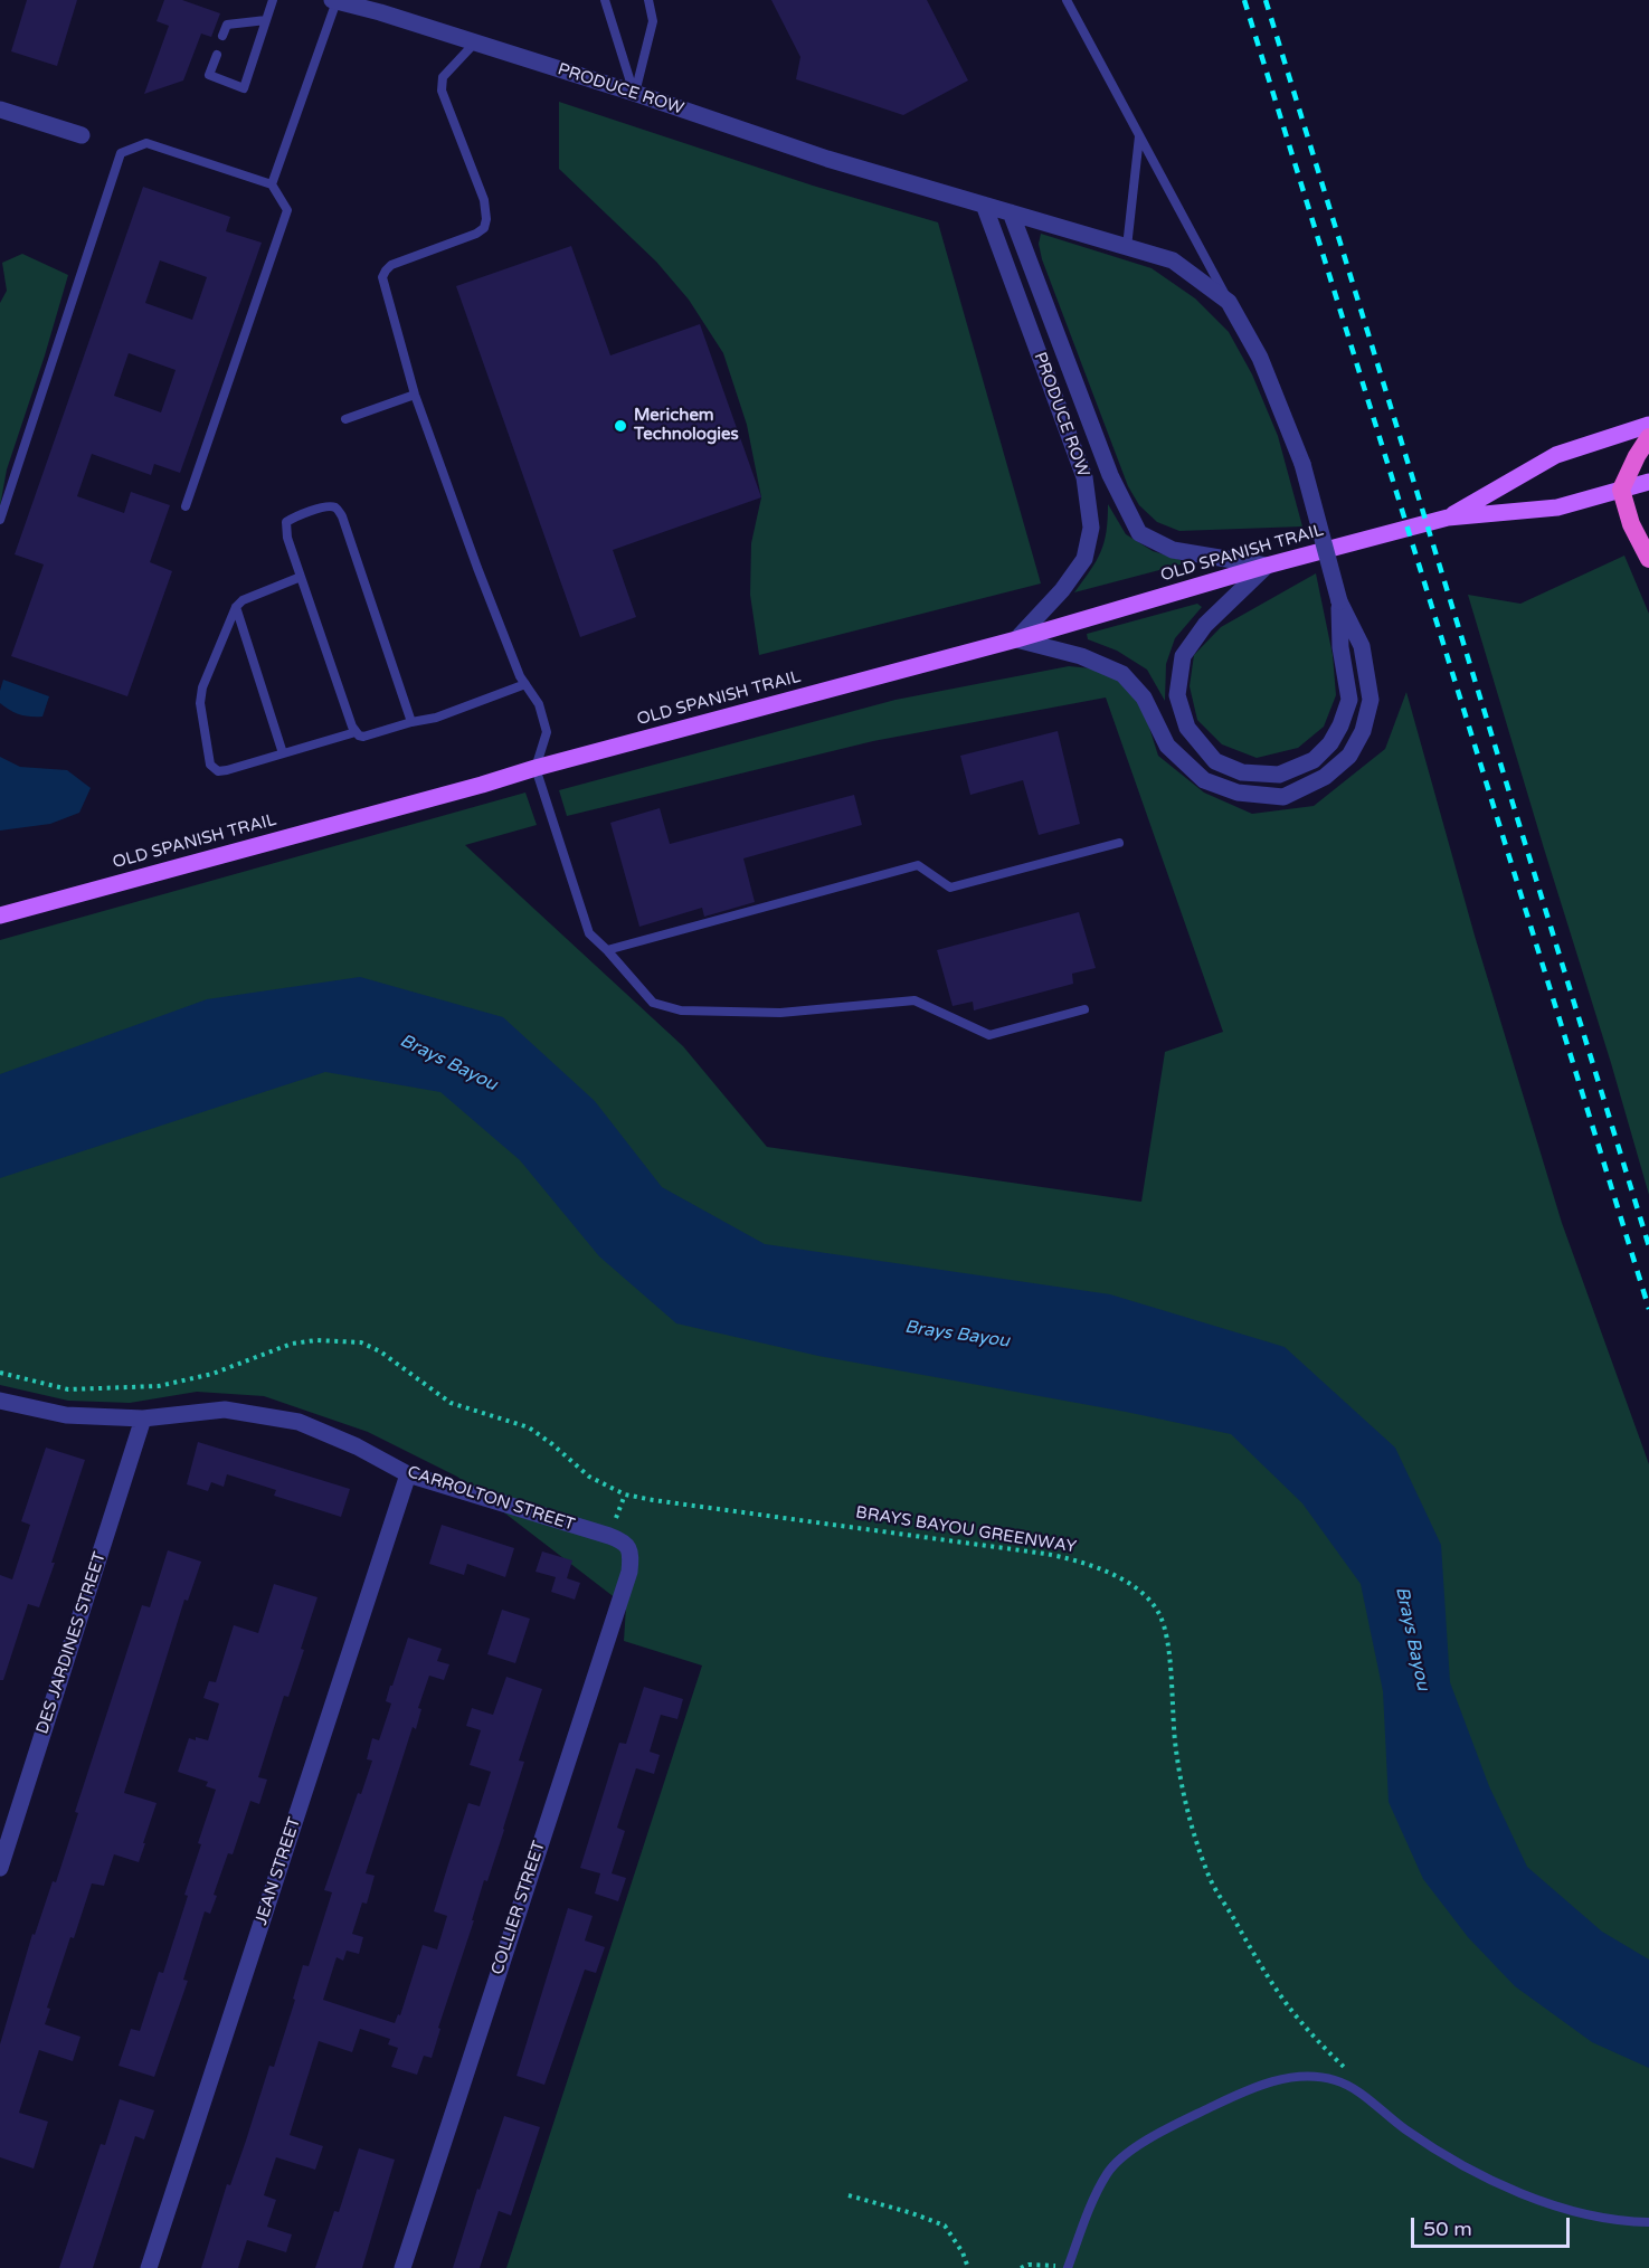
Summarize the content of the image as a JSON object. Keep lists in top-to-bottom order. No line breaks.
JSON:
{"streets":{"main road":["OLD SPANISH TRAIL"],"street":["PRODUCE ROW","CARROLTON STREET","DES JARDINES STREET","JEAN STREET","COLLIER STREET"],"path":["BRAYS BAYOU GREENWAY"]},"crossings":[["PRODUCE ROW","OLD SPANISH TRAIL"],["CARROLTON STREET","DES JARDINES STREET"],["CARROLTON STREET","JEAN STREET"],["CARROLTON STREET","COLLIER STREET"]],"water":["Brays Bayou"],"places":["Merichem Technologies"],"scale_bar":"50 m"}
